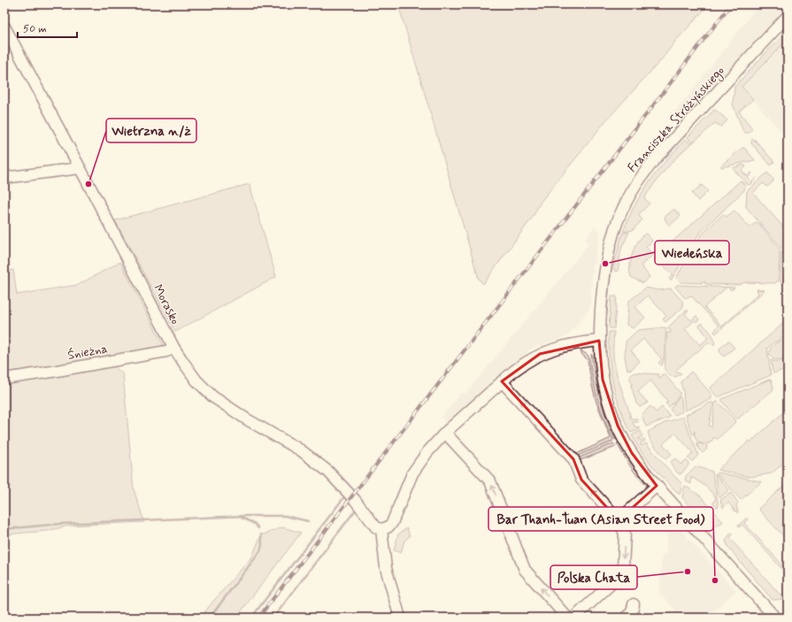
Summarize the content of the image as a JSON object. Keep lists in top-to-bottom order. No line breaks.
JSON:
{"streets":{"street":["Franciszka Stróżyńskiego","Morasko","Śnieżna"]},"crossings":[["Morasko","Śnieżna"]],"places":["Wietrzna n/ż","Wiedeńska","Polska Chata","Bar Thanh-Tuan (Asian Street Food)"],"scale_bar":"50 m"}
